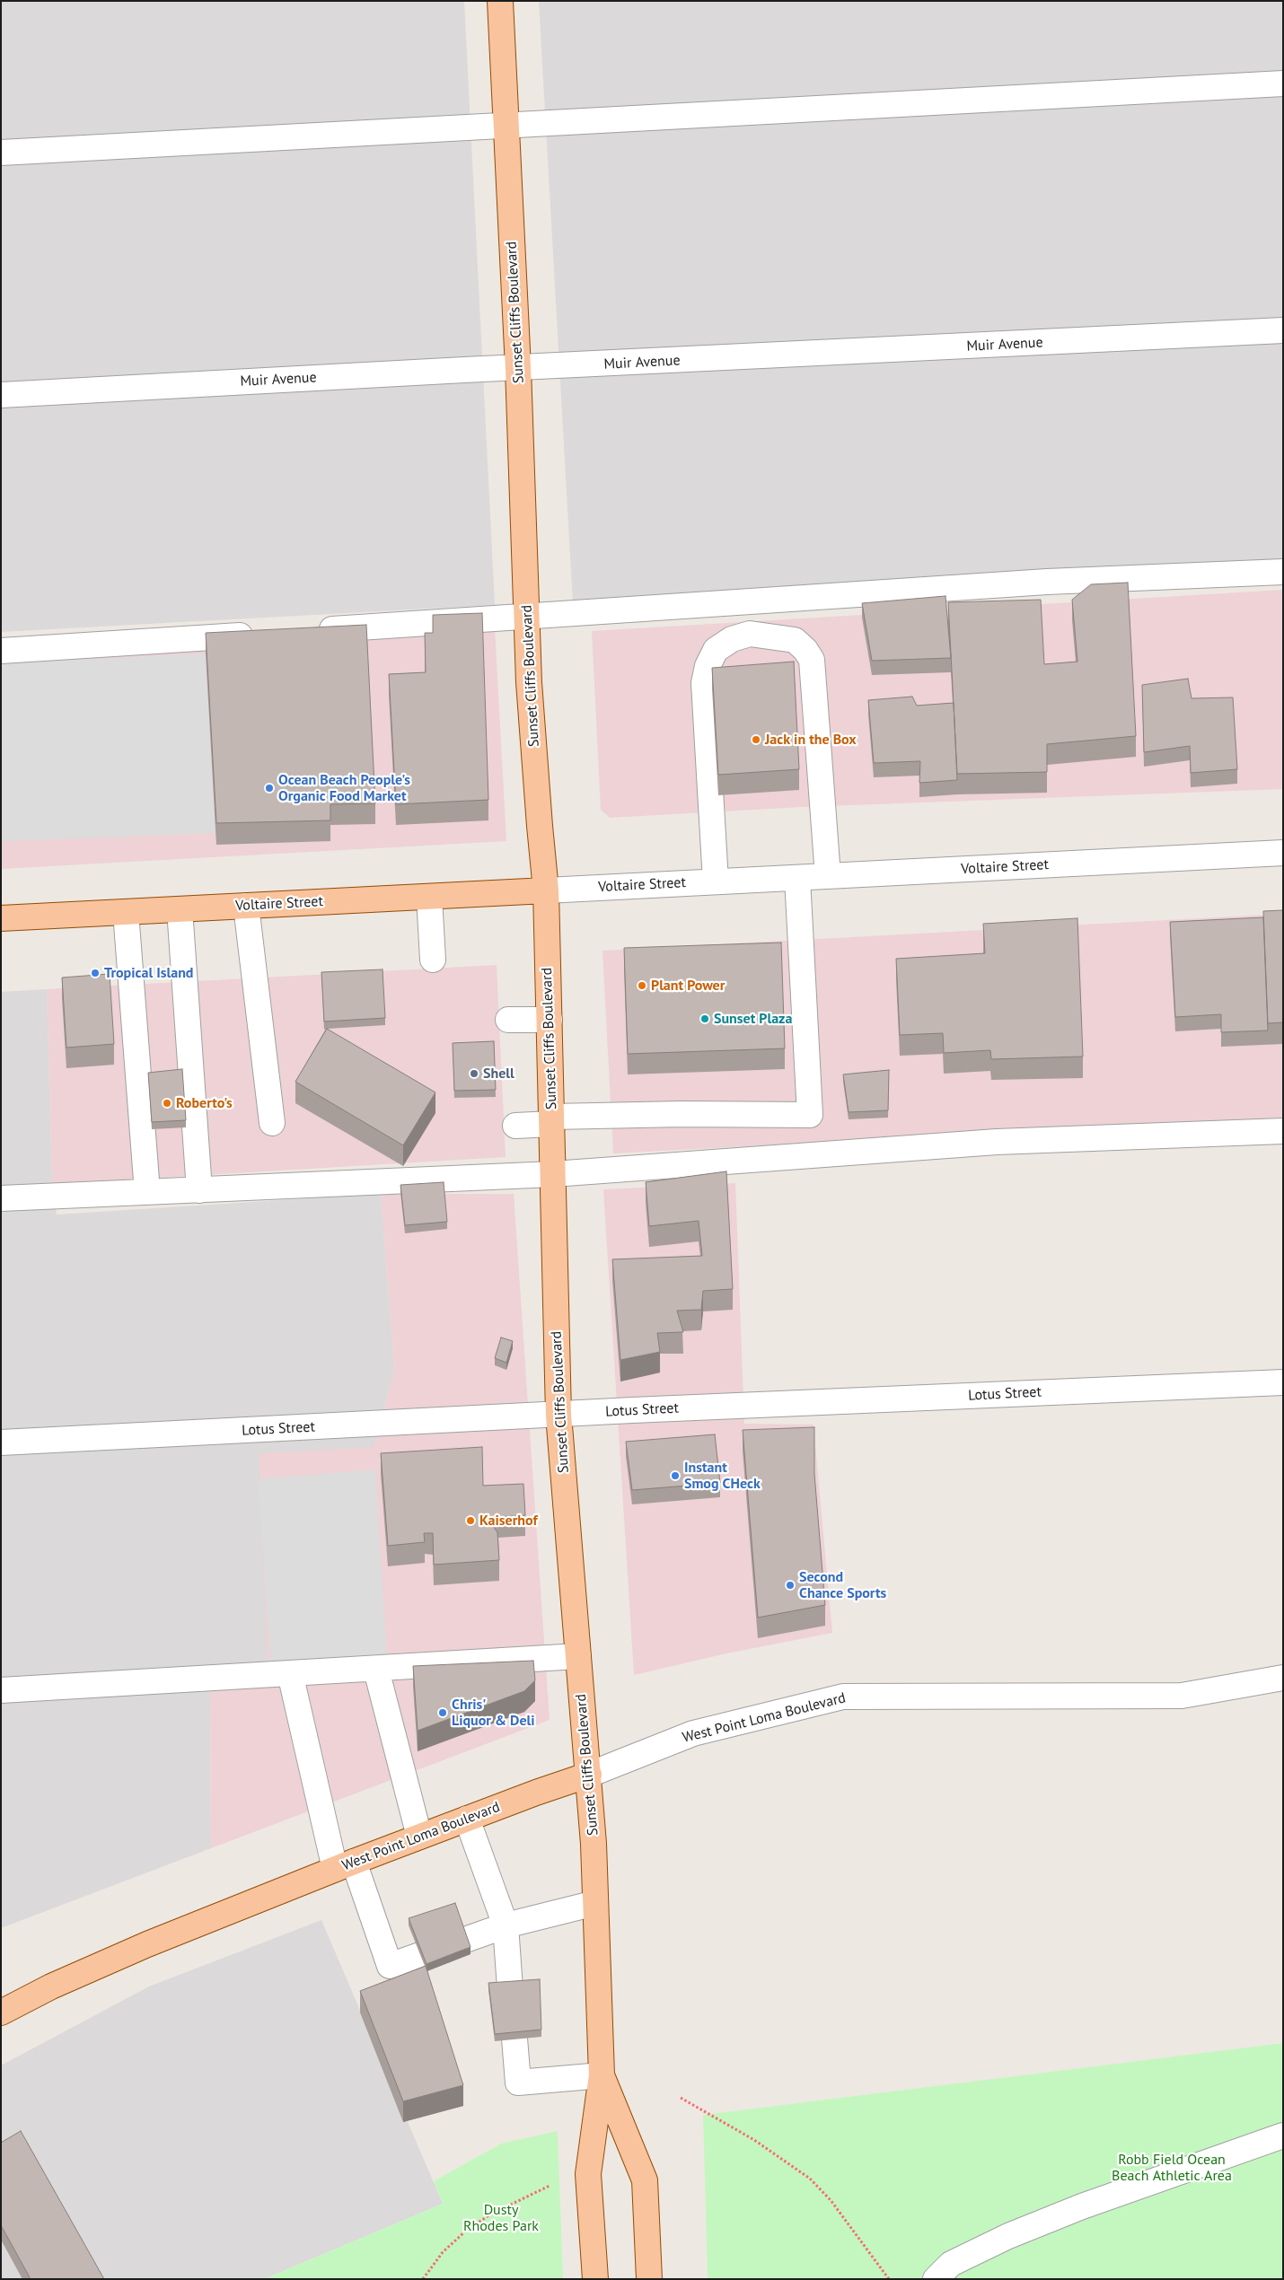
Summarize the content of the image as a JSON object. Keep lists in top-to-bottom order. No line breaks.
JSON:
{"streets":{"main road":["Sunset Cliffs Boulevard","Voltaire Street","West Point Loma Boulevard"],"street":["Muir Avenue","Lotus Street"]},"crossings":[["Sunset Cliffs Boulevard","Muir Avenue"],["Sunset Cliffs Boulevard","Voltaire Street"],["Sunset Cliffs Boulevard","Lotus Street"],["Sunset Cliffs Boulevard","West Point Loma Boulevard"]],"parks":["Robb Field Ocean Beach Athletic Area","Dusty Rhodes Park"],"places":["Jack in the Box","Ocean Beach People's Organic Food Market","Tropical Island","Plant Power","Sunset Plaza","Shell","Roberto's","Instant Smog CHeck","Kaiserhof","Second Chance Sports","Chris' Liquor & Deli"]}
